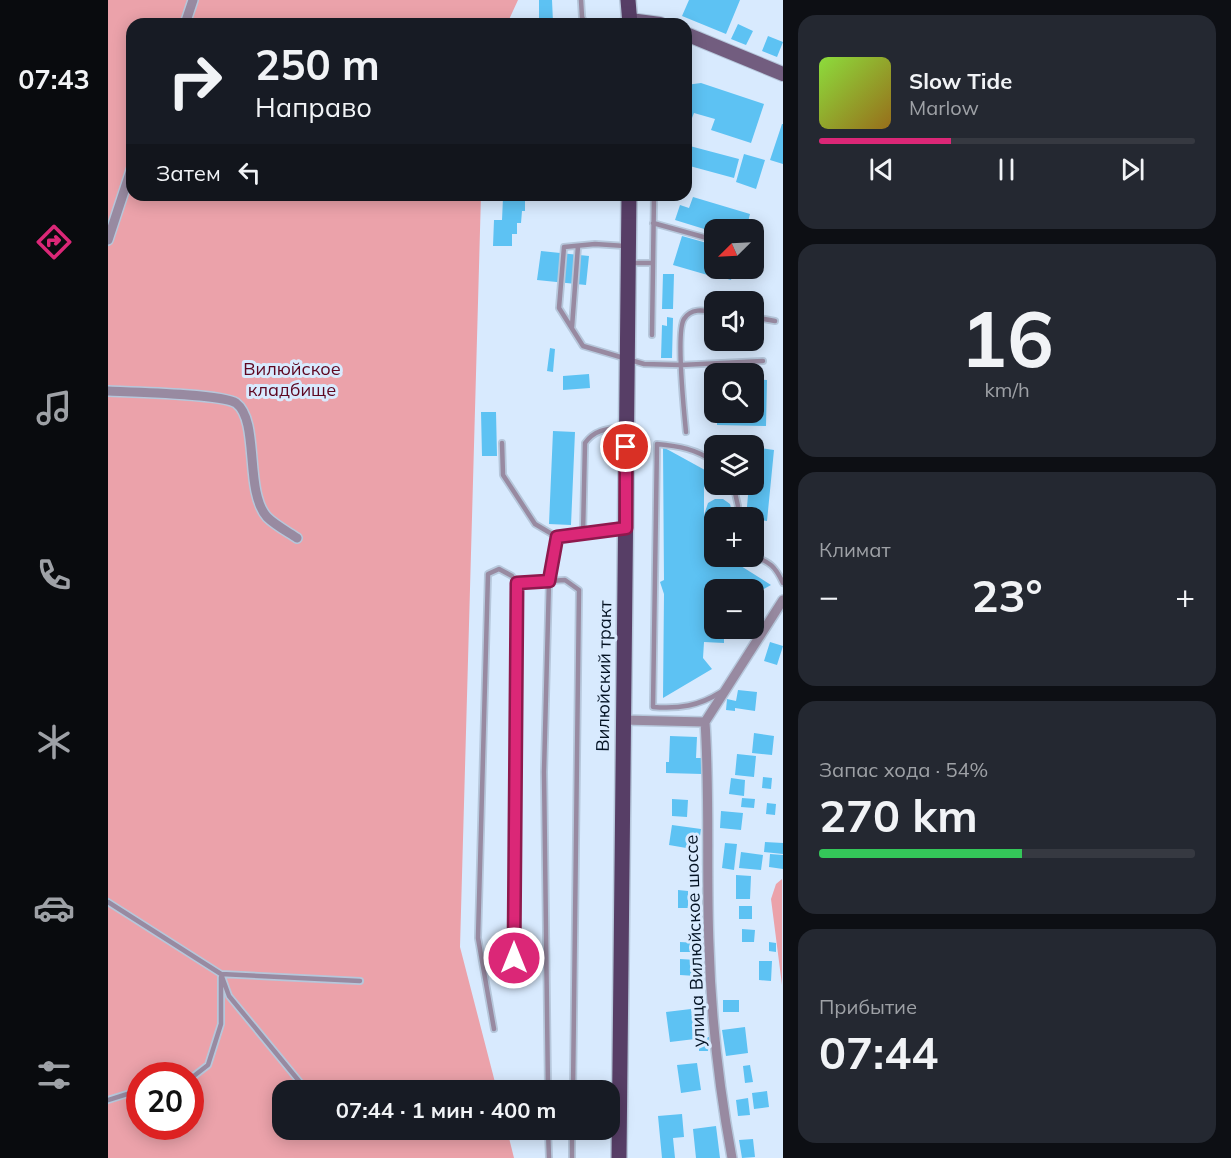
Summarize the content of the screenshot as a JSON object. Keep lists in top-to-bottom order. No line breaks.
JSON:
{"streets":{"main road":["Вилюйский тракт"],"street":["улица Вилюйское шоссе"]},"parks":["Вилюйское кладбище"],"north":"bottom left","page":{"tabs":"07:43","turn":["250 m","Направо"],"song":["Slow Tide","Marlow"],"then":"Затем","map_buttons":["+","−"],"tile":[["16","km/h"],"Климат",["Запас хода · 54%","270 km"],["Прибытие","07:44"]],"heat":["−","23°","+"],"limit":"20","trip":"07:44 · 1 мин · 400 m"}}
